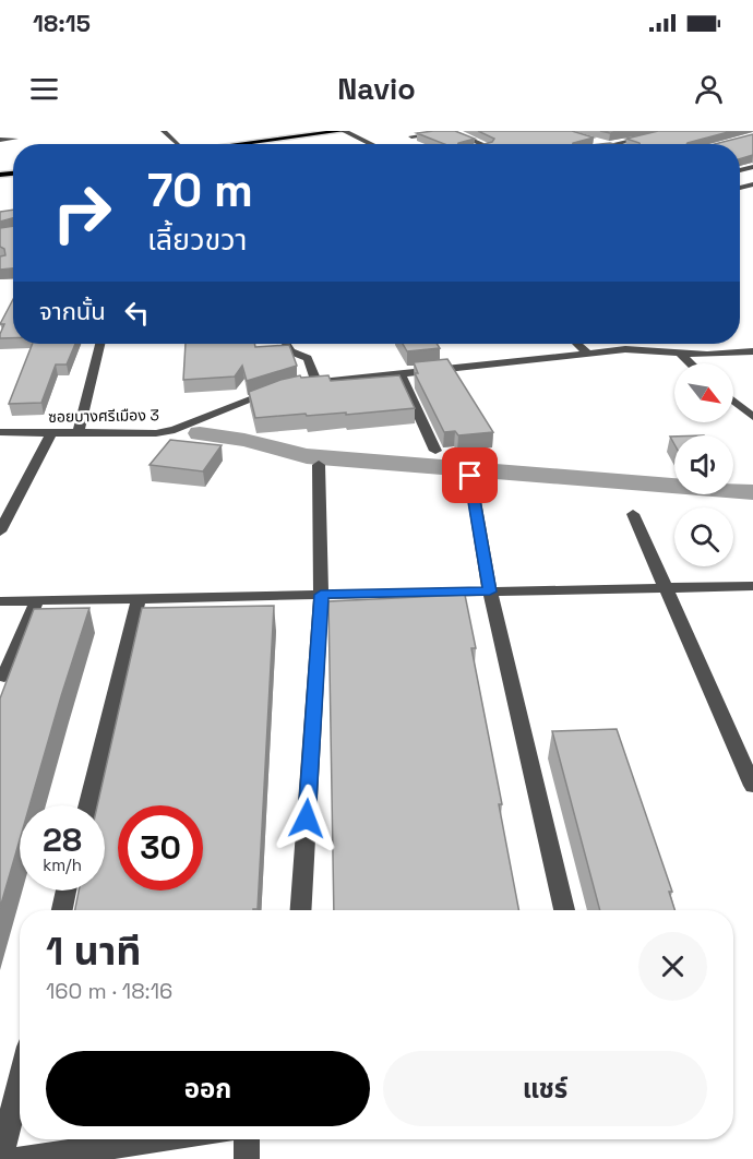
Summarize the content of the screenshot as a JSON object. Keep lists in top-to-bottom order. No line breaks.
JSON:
{"streets":{"street":["ซอยบางศรีเมือง 3"]},"north":"bottom right","page":{"status":"18:15","header":"Navio","turn":["70 m","เลี้ยวขวา"],"then":"จากนั้น","speed":"28 km/h","limit":"30","heading":["1 นาที","160 m · 18:16"],"buttons":["ออก","แชร์"]}}
